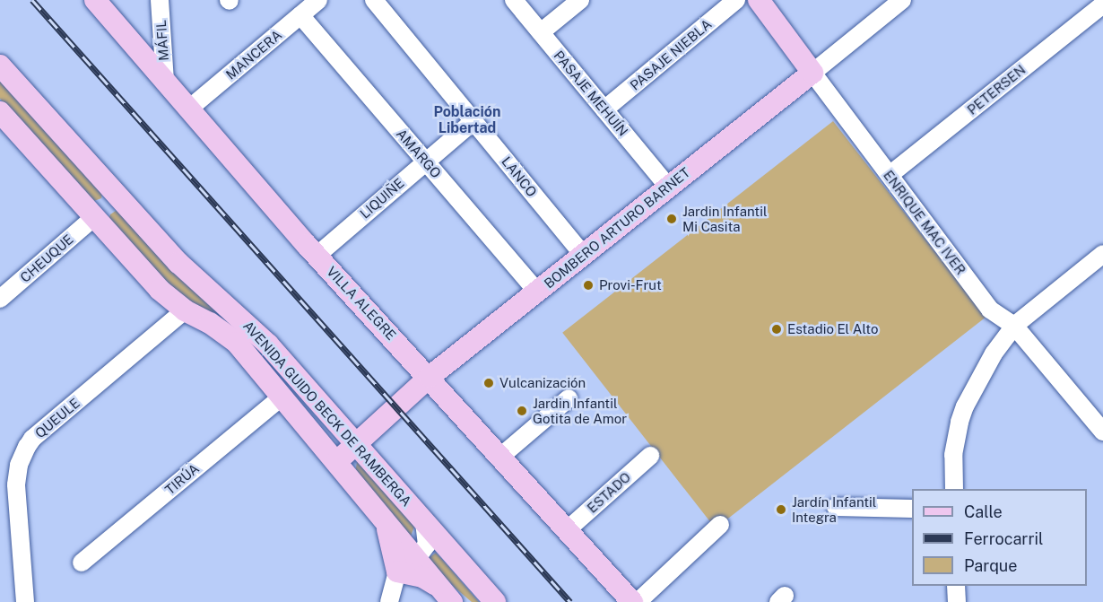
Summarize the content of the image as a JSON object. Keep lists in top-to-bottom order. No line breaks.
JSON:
{"streets":{"main road":["ENRIQUE MAC IVER","BOMBERO ARTURO BARNET","VILLA ALEGRE","AVENIDA GUIDO BECK DE RAMBERGA"],"street":["MÁFIL","MANCERA","PASAJE NIEBLA","PETERSEN","PASAJE MEHUÍN","AMARGO","LANCO","LIQUIÑE","CHEUQUE","QUEULE","TIRÚA","ESTADO"]},"crossings":[["MÁFIL","VILLA ALEGRE"],["MANCERA","AMARGO"],["MANCERA","VILLA ALEGRE"],["PASAJE NIEBLA","PASAJE MEHUÍN"],["PETERSEN","ENRIQUE MAC IVER"],["PASAJE MEHUÍN","BOMBERO ARTURO BARNET"],["AMARGO","LIQUIÑE"],["AMARGO","BOMBERO ARTURO BARNET"],["LANCO","LIQUIÑE"],["LANCO","BOMBERO ARTURO BARNET"],["LIQUIÑE","VILLA ALEGRE"],["ENRIQUE MAC IVER","BOMBERO ARTURO BARNET"],["BOMBERO ARTURO BARNET","VILLA ALEGRE"],["BOMBERO ARTURO BARNET","AVENIDA GUIDO BECK DE RAMBERGA"],["CHEUQUE","AVENIDA GUIDO BECK DE RAMBERGA"],["VILLA ALEGRE","ESTADO"],["AVENIDA GUIDO BECK DE RAMBERGA","QUEULE"],["AVENIDA GUIDO BECK DE RAMBERGA","TIRÚA"]],"districts":["Población Libertad"],"places":["Jardin Infantil Mi Casita","Provi-Frut","Estadio El Alto","Vulcanización","Jardin Infantil Gotita de Amor","Jardín Infantil Integra"],"legend":["Calle","Ferrocarril","Parque"]}
